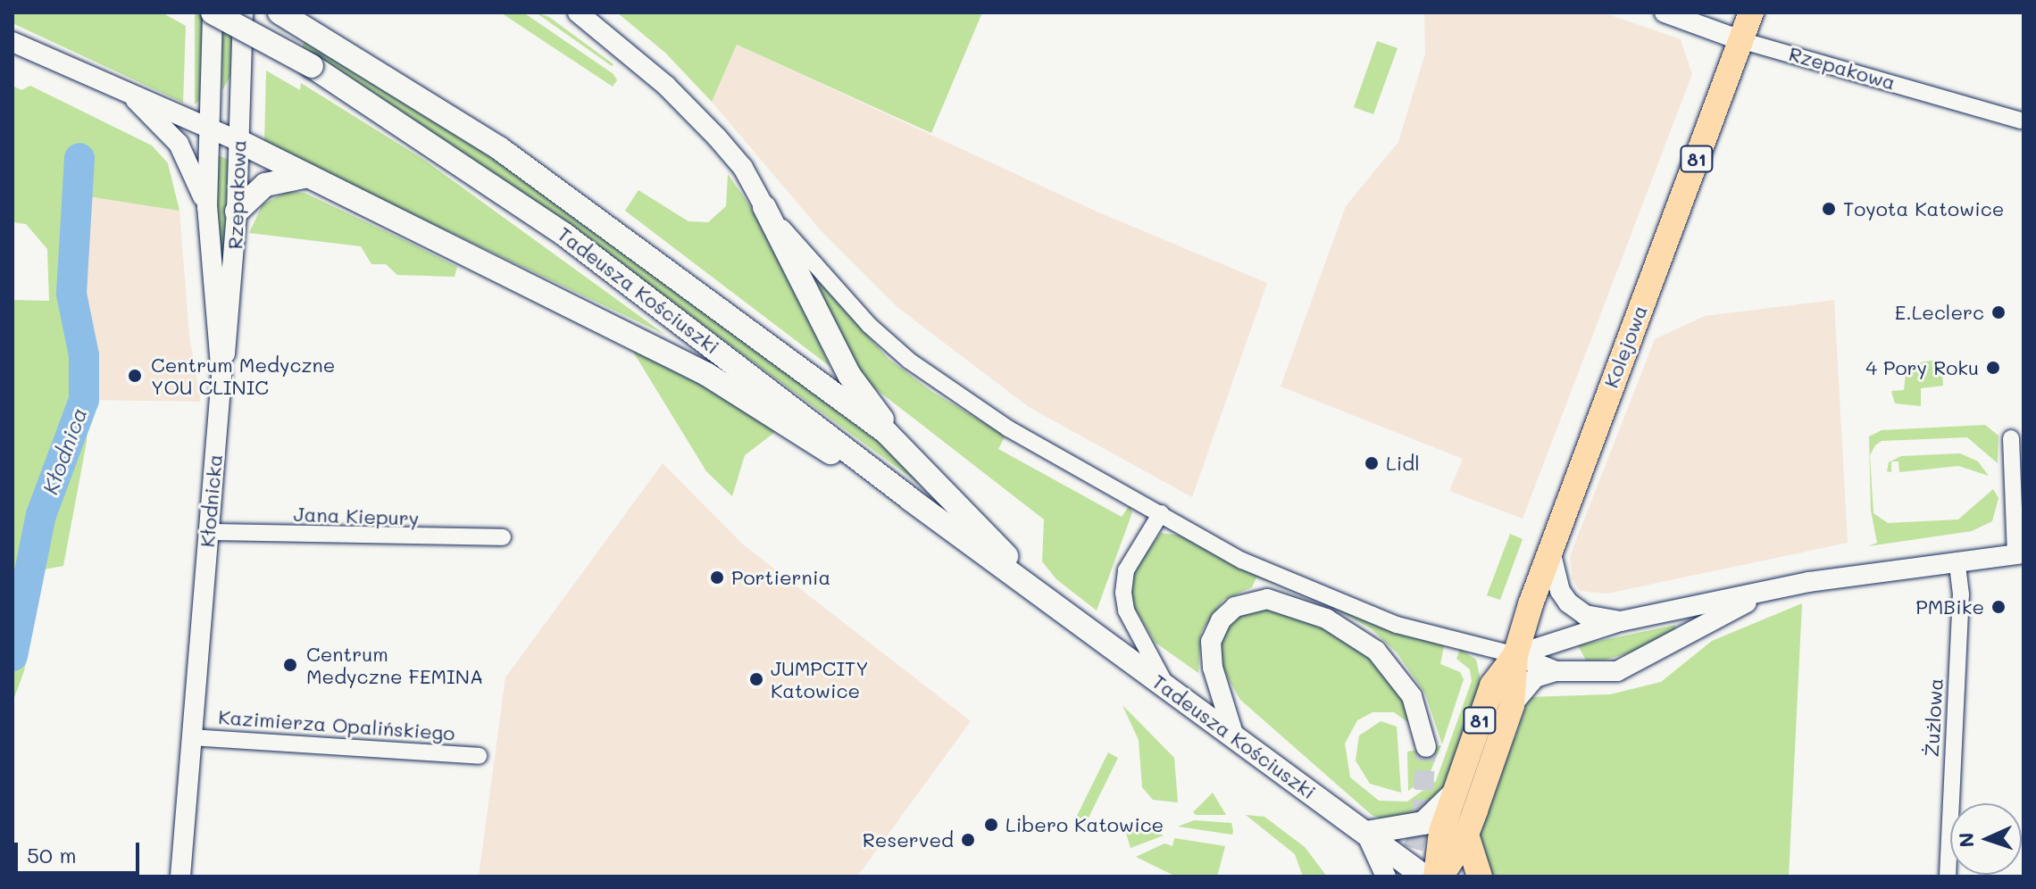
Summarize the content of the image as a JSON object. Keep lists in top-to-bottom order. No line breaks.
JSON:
{"streets":{"main road":["81","Tadeusza Kościuszki","Kolejowa"],"street":["Rzepakowa","Kłodnicka","Jana Kiepury","Żużlowa","Kazimierza Opalińskiego"]},"crossings":[["Rzepakowa","81"],["Rzepakowa","Tadeusza Kościuszki"],["Rzepakowa","Kolejowa"],["Rzepakowa","Kłodnicka"],["81","Kolejowa"],["Kłodnicka","Jana Kiepury"],["Kłodnicka","Kazimierza Opalińskiego"]],"water":["Kłodnica"],"places":["Toyota Katowice","E.Leclerc","4 Pory Roku","Centrum Medyczne YOU CLINIC","Lidl","Portiernia","PMBike","Centrum Medyczne FEMINA","JUMPCITY Katowice","Libero Katowice","Reserved"],"scale_bar":"50 m","north":"left"}
